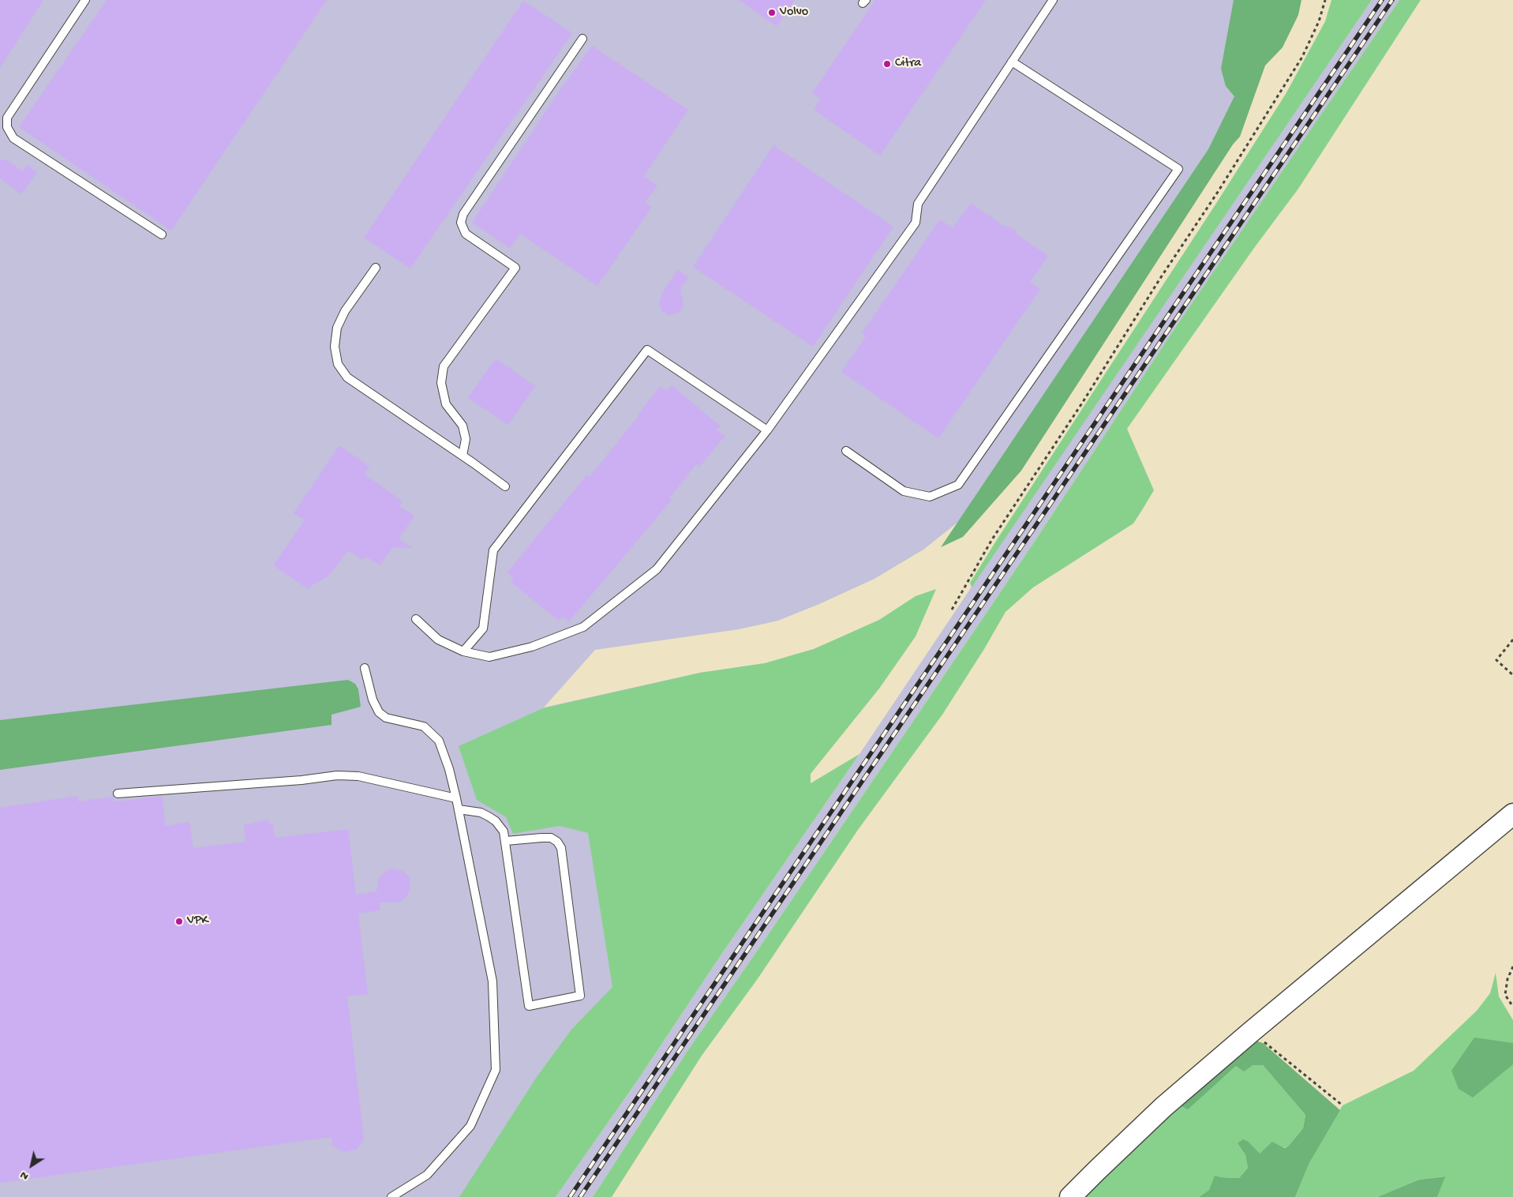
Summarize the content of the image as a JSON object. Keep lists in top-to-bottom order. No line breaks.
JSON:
{"places":["Volvo","Citra","VPK"],"north":"bottom left"}
